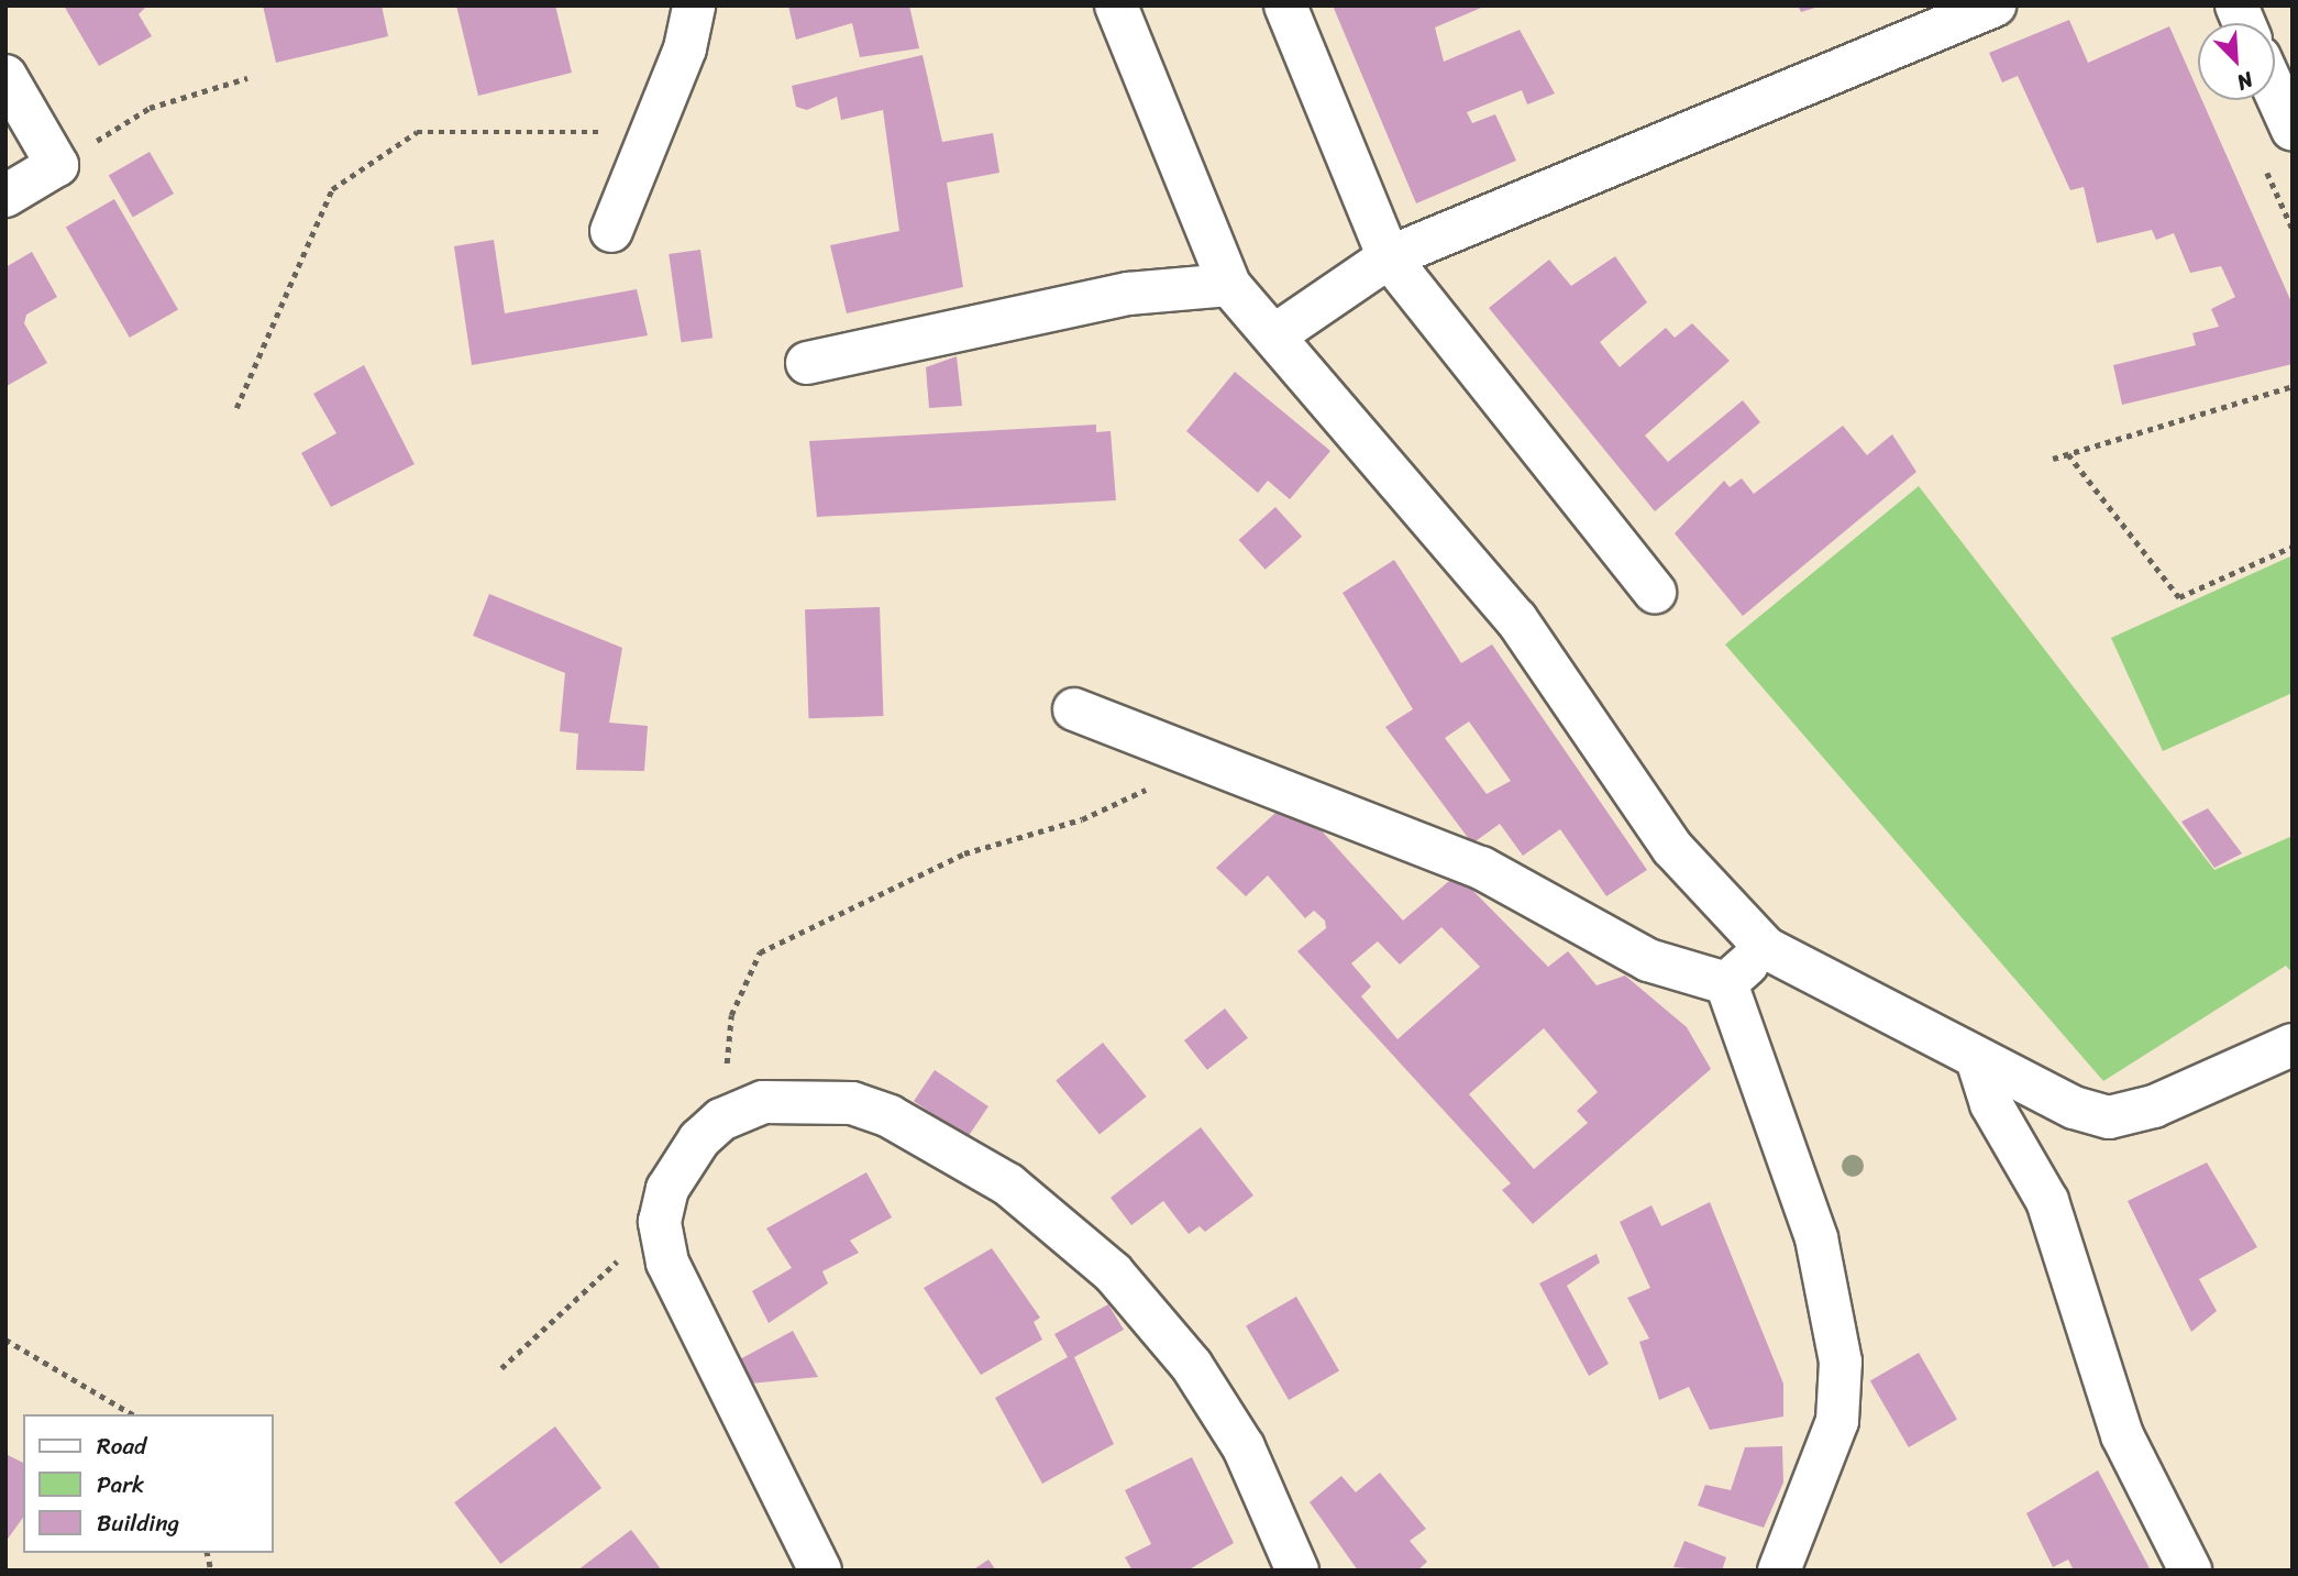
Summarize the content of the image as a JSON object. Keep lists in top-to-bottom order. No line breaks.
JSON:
{"legend":["Road","Park","Building"],"north":"bottom right"}
